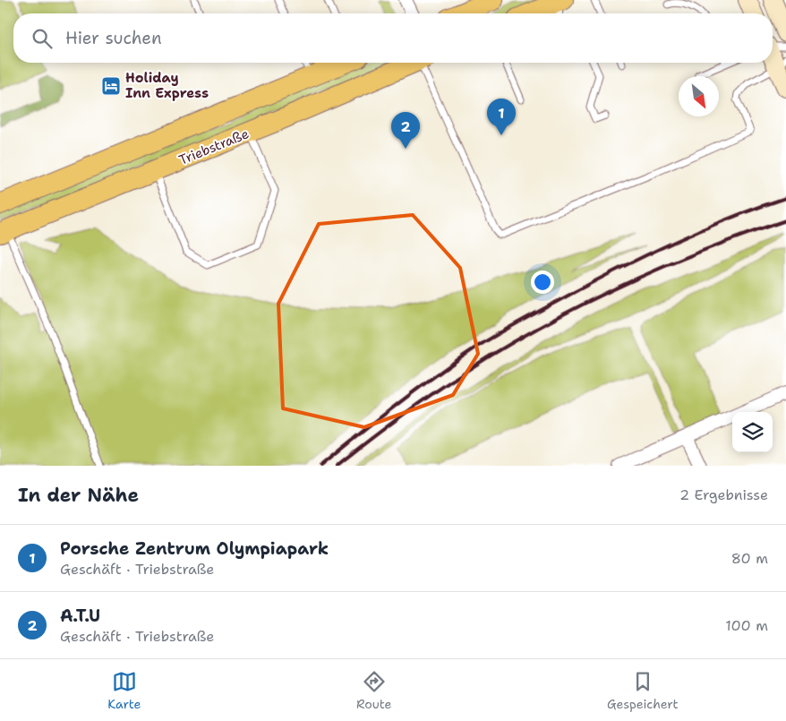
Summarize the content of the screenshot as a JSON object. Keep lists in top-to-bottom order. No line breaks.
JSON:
{"streets":{"main road":["Triebstraße"]},"places":{"hotel":["Holiday Inn Express"]},"north":"bottom right","page":{"search":"Hier suchen","pins":["1","2"],"heading":["In der Nähe","2 Ergebnisse"],"list":[{"mark":"1","name":"Porsche Zentrum Olympiapark","note":"Geschäft · Triebstraße","value":"80 m"},{"mark":"2","name":"A.T.U","note":"Geschäft · Triebstraße","value":"100 m"}],"nav":["Karte","Route","Gespeichert"]}}
